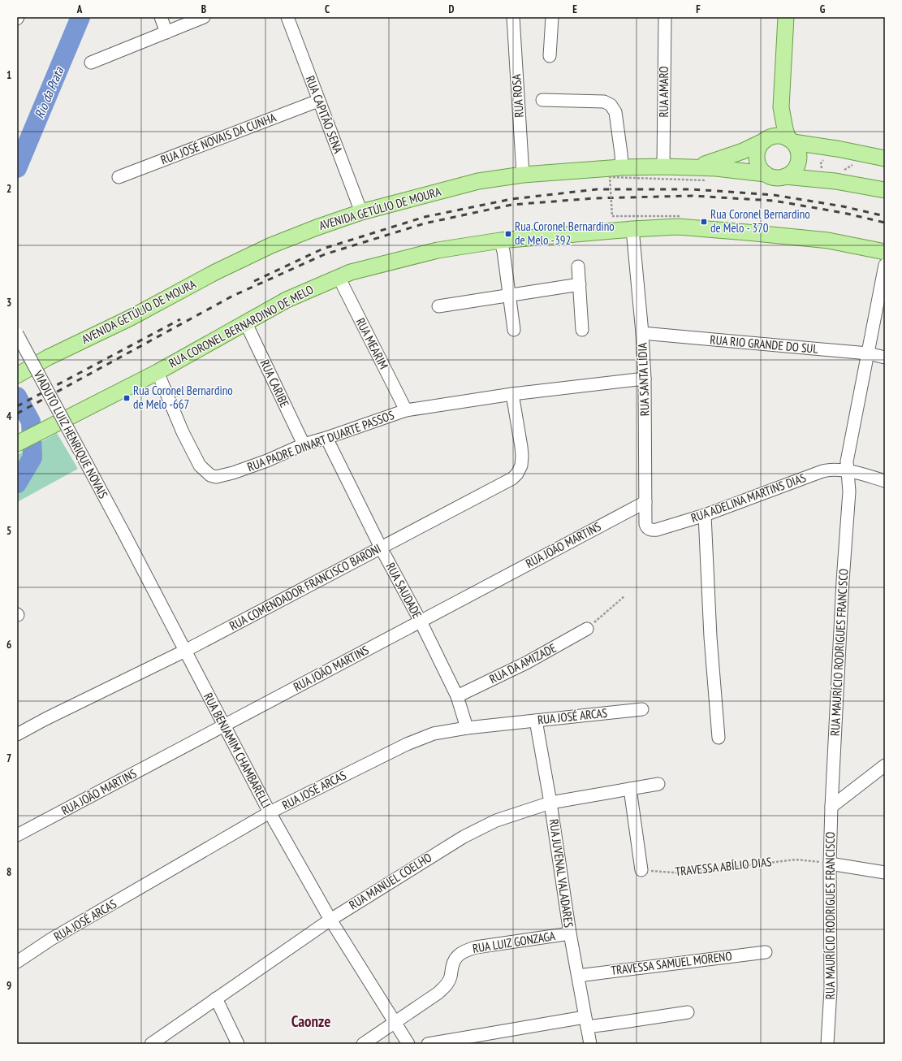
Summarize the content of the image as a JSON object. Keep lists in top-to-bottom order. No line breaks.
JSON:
{"streets":{"main road":["AVENIDA GETÚLIO DE MOURA","RUA CORONEL BERNARDINO DE MELO"],"street":["RUA AMARO","RUA ROSA","RUA CAPITÃO SENA","RUA JOSÉ NOVAIS DA CUNHA","RUA MEARIM","RUA RIO GRANDE DO SUL","RUA SANTA LÍDIA","RUA CARIBE","VIADUTO LUIZ HENRIQUE NOVAIS","RUA PADRE DINART DUARTE PASSOS","RUA ADELINA MARTINS DIAS","RUA JOÃO MARTINS","RUA COMENDADOR FRANCISCO BARONI","RUA SAUDADE","RUA MAURÍCIO RODRIGUES FRANCISCO","RUA DA AMIZADE","RUA JOSÉ ARCAS","RUA BENJAMIM CHAMBARELLI","RUA JUVENAL VALADARES","RUA MANUEL COELHO","RUA LUIZ GONZAGA","TRAVESSA SAMUEL MORENO"],"path":["TRAVESSA ABÍLIO DIAS"]},"crossings":[["RUA AMARO","AVENIDA GETÚLIO DE MOURA"],["RUA ROSA","AVENIDA GETÚLIO DE MOURA"],["RUA CAPITÃO SENA","RUA JOSÉ NOVAIS DA CUNHA"],["RUA CAPITÃO SENA","AVENIDA GETÚLIO DE MOURA"],["RUA CORONEL BERNARDINO DE MELO","RUA MEARIM"],["RUA CORONEL BERNARDINO DE MELO","RUA SANTA LÍDIA"],["RUA CORONEL BERNARDINO DE MELO","RUA CARIBE"],["RUA CORONEL BERNARDINO DE MELO","RUA PADRE DINART DUARTE PASSOS"],["RUA MEARIM","RUA PADRE DINART DUARTE PASSOS"],["RUA RIO GRANDE DO SUL","RUA SANTA LÍDIA"],["RUA RIO GRANDE DO SUL","RUA MAURÍCIO RODRIGUES FRANCISCO"],["RUA SANTA LÍDIA","RUA PADRE DINART DUARTE PASSOS"],["RUA SANTA LÍDIA","RUA ADELINA MARTINS DIAS"],["RUA SANTA LÍDIA","RUA JOÃO MARTINS"],["RUA CARIBE","RUA PADRE DINART DUARTE PASSOS"],["VIADUTO LUIZ HENRIQUE NOVAIS","RUA BENJAMIM CHAMBARELLI"],["RUA PADRE DINART DUARTE PASSOS","RUA COMENDADOR FRANCISCO BARONI"],["RUA PADRE DINART DUARTE PASSOS","RUA SAUDADE"],["RUA ADELINA MARTINS DIAS","RUA MAURÍCIO RODRIGUES FRANCISCO"],["RUA JOÃO MARTINS","RUA SAUDADE"],["RUA JOÃO MARTINS","RUA BENJAMIM CHAMBARELLI"],["RUA COMENDADOR FRANCISCO BARONI","RUA SAUDADE"],["RUA COMENDADOR FRANCISCO BARONI","RUA BENJAMIM CHAMBARELLI"],["RUA SAUDADE","RUA DA AMIZADE"],["RUA SAUDADE","RUA JOSÉ ARCAS"],["RUA MAURÍCIO RODRIGUES FRANCISCO","TRAVESSA ABÍLIO DIAS"],["RUA JOSÉ ARCAS","RUA BENJAMIM CHAMBARELLI"],["RUA JOSÉ ARCAS","RUA JUVENAL VALADARES"],["RUA BENJAMIM CHAMBARELLI","RUA MANUEL COELHO"],["RUA BENJAMIM CHAMBARELLI","RUA LUIZ GONZAGA"],["RUA JUVENAL VALADARES","RUA MANUEL COELHO"],["RUA JUVENAL VALADARES","RUA LUIZ GONZAGA"],["RUA JUVENAL VALADARES","TRAVESSA SAMUEL MORENO"]],"districts":["Caonze"],"water":["Rio da Prata"],"places":{"transit":["Rua Coronel Bernardino de Melo - 370","Rua Coronel Bernardino de Melo -392","Rua Coronel Bernardino de Melo -667"]},"grid":{"columns":["A","B","C","D","E","F","G"],"rows":["1","2","3","4","5","6","7","8","9"]}}
